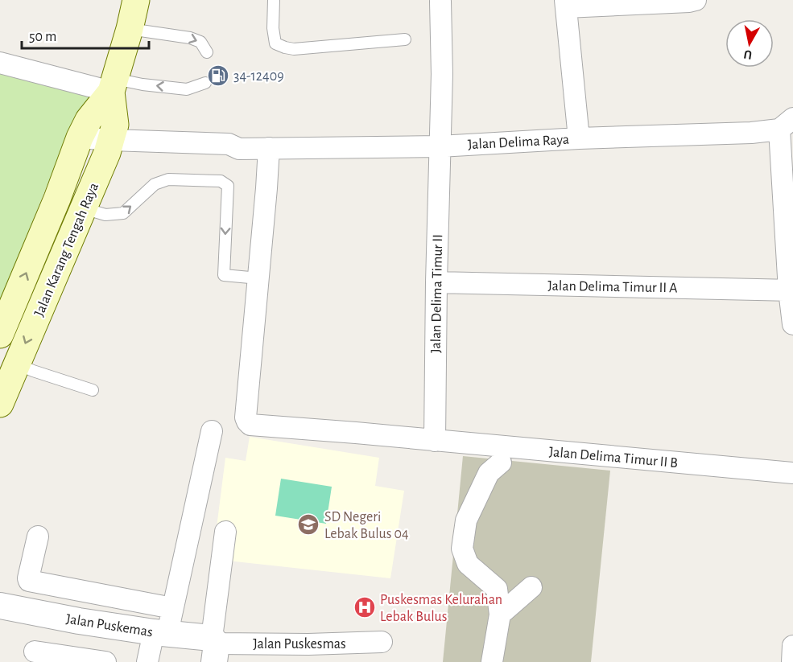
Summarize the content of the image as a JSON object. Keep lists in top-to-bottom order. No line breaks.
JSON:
{"streets":{"main road":["Jalan Karang Tengah Raya"],"street":["Jalan Delima Raya","Jalan Delima Timur II A","Jalan Delima Timur II","Jalan Delima Timur II B","Jalan Puskemas","Jalan Puskesmas"]},"crossings":[["Jalan Delima Raya","Jalan Karang Tengah Raya"],["Jalan Delima Raya","Jalan Delima Timur II"],["Jalan Delima Timur II A","Jalan Delima Timur II"],["Jalan Delima Timur II","Jalan Delima Timur II B"],["Jalan Puskemas","Jalan Puskesmas"]],"places":{"fuel station":["34-12409"],"school or university":["SD Negeri Lebak Bulus 04"],"hospital":["Puskesmas Kelurahan Lebak Bulus"]},"scale_bar":"50 m","north":"bottom"}
